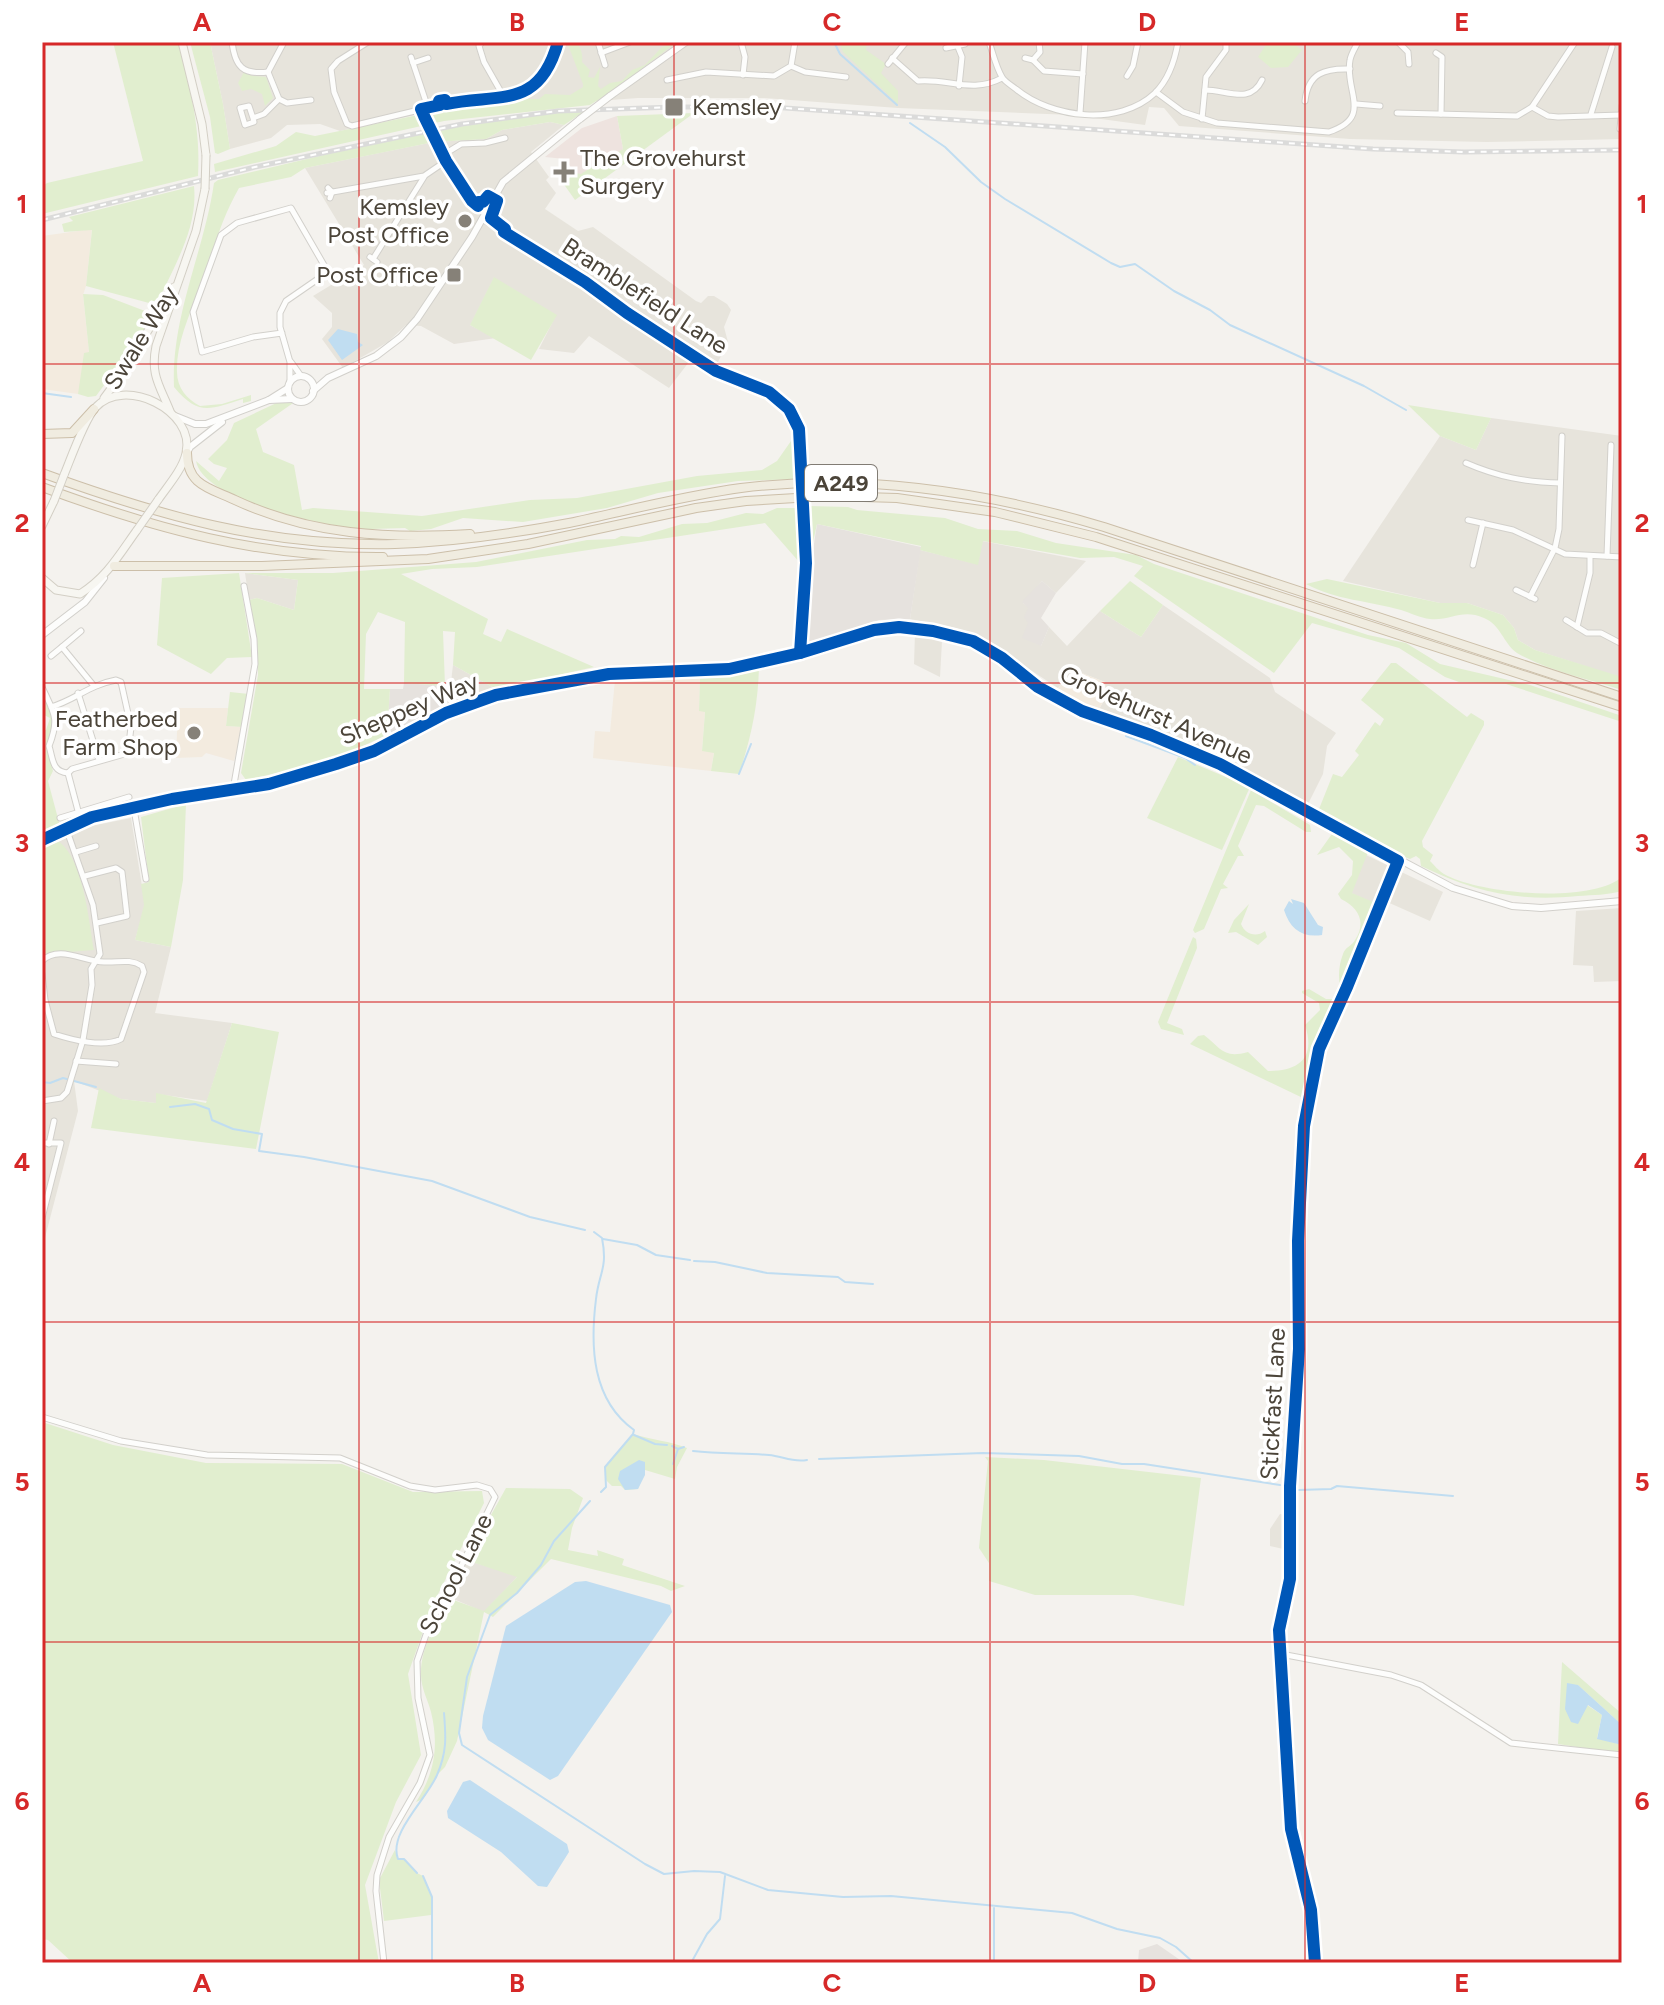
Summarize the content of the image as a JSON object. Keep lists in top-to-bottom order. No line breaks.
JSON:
{"streets":{"highway":["A249"],"main road":["Swale Way"],"street":["Bramblefield Lane","Sheppey Way","Grovehurst Avenue","Stickfast Lane","School Lane"]},"crossings":[["Swale Way","A249"],["Sheppey Way","Grovehurst Avenue"],["Grovehurst Avenue","Stickfast Lane"]],"places":{"transit":["Kemsley","Post Office"],"health":["The Grovehurst Surgery"],"other":["Kemsley Post Office","Featherbed Farm Shop"]},"grid":{"columns":["A","B","C","D","E"],"rows":["1","2","3","4","5","6"]}}
